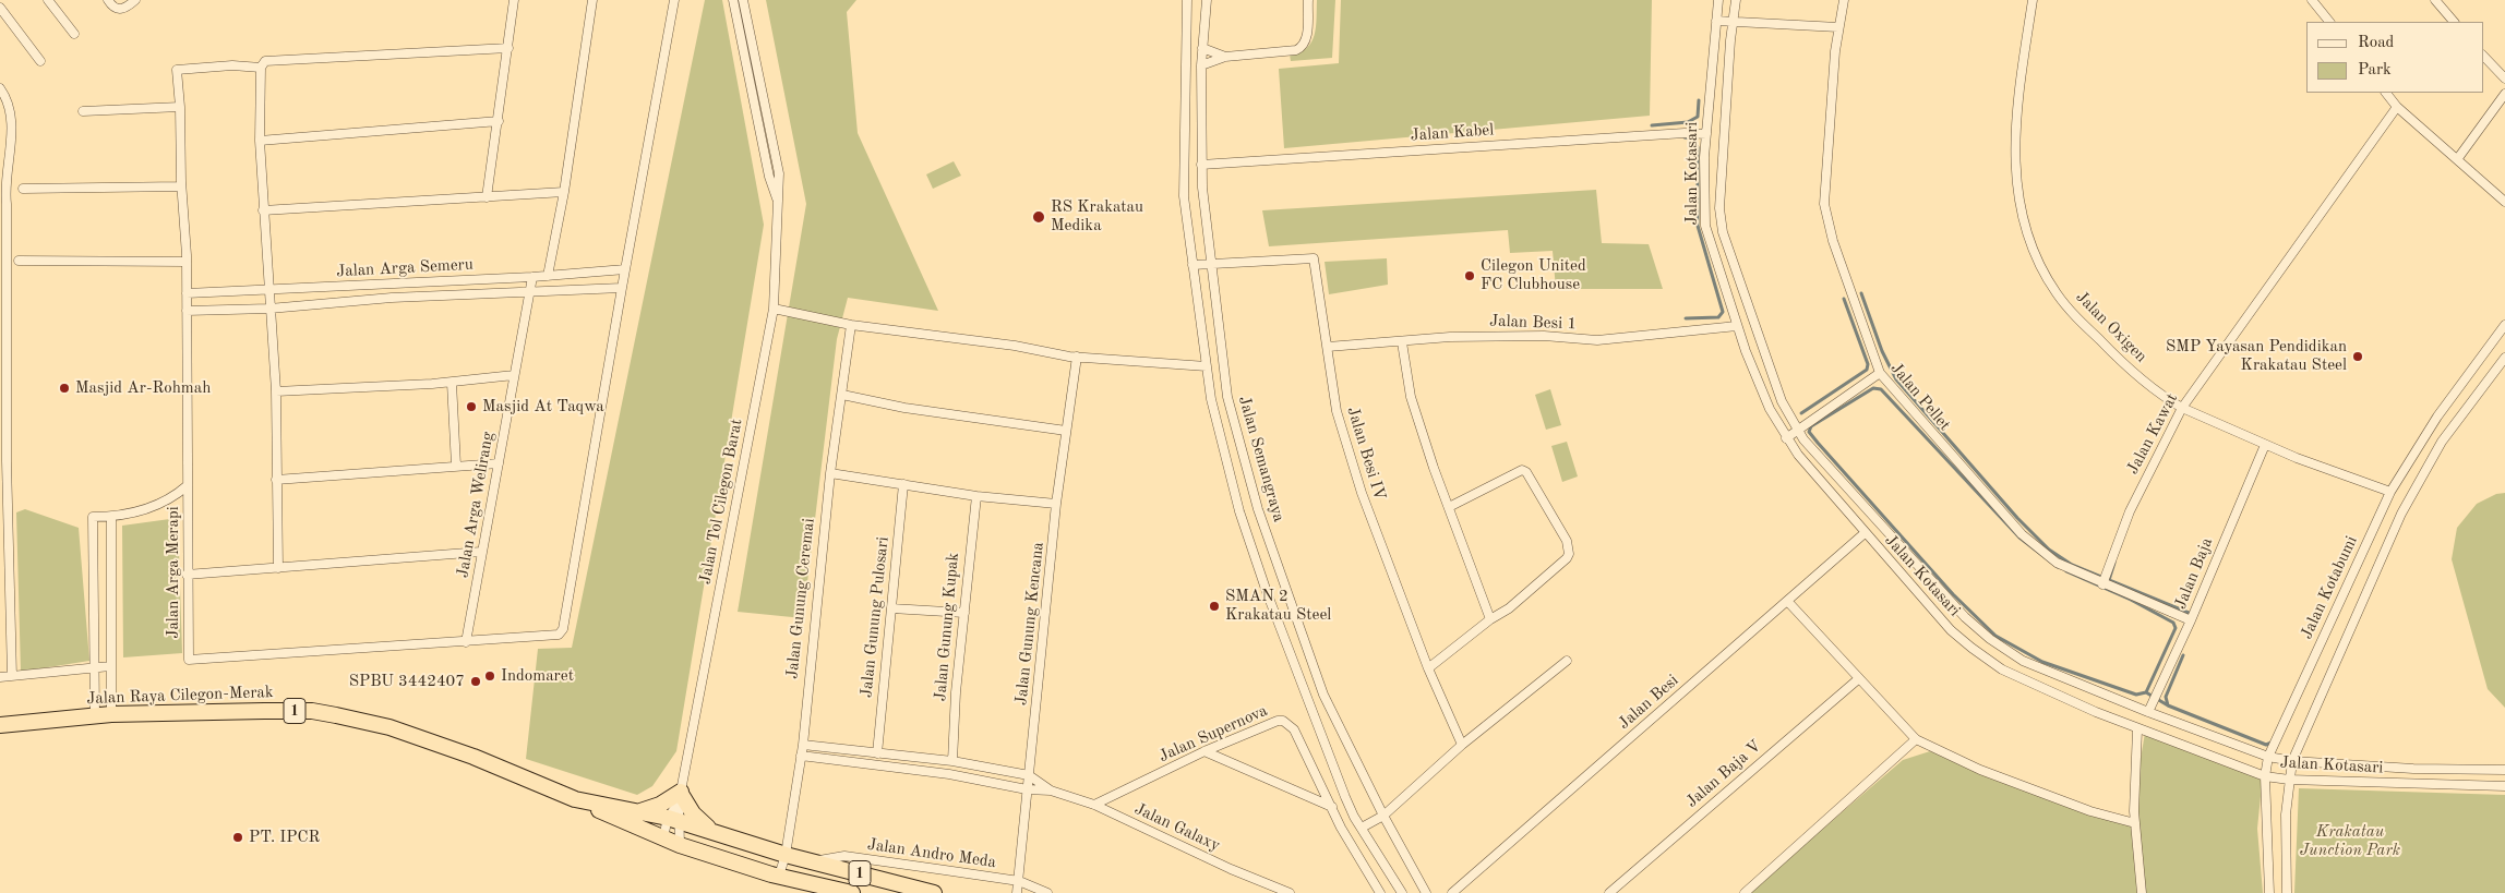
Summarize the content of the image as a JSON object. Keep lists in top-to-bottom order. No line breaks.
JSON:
{"streets":{"highway":["Jalan Raya Cilegon-Merak","1"],"street":["Jalan Kabel","Jalan Kotasari","Jalan Arga Semeru","Jalan Besi 1","Jalan Oxigen","Jalan Pellet","Jalan Kawat","Jalan Besi IV","Jalan Semangraya","Jalan Tol Cilegon Barat","Jalan Arga Welirang","Jalan Arga Merapi","Jalan Baja","Jalan Kotabumi","Jalan Gunung Ceremai","Jalan Gunung Pulosari","Jalan Gunung Kencana","Jalan Gunung Kupak","Jalan Besi","Jalan Supernova","Jalan Baja V","Jalan Galaxy","Jalan Andro Meda"]},"crossings":[["Jalan Kabel","Jalan Kotasari"],["Jalan Kabel","Jalan Semangraya"],["Jalan Kotasari","Jalan Besi 1"],["Jalan Kotasari","Jalan Baja"],["Jalan Kotasari","Jalan Kotabumi"],["Jalan Kotasari","Jalan Besi"],["Jalan Arga Semeru","Jalan Arga Welirang"],["Jalan Arga Semeru","Jalan Arga Merapi"],["Jalan Besi 1","Jalan Besi IV"],["Jalan Oxigen","Jalan Kawat"],["Jalan Oxigen","Jalan Baja"],["Jalan Oxigen","Jalan Kotabumi"],["Jalan Pellet","Jalan Kawat"],["Jalan Pellet","Jalan Baja"],["Jalan Besi IV","Jalan Semangraya"],["Jalan Arga Welirang","Jalan Arga Merapi"],["Jalan Gunung Ceremai","1"],["Jalan Gunung Ceremai","Jalan Galaxy"],["Jalan Gunung Pulosari","Jalan Galaxy"],["Jalan Gunung Kencana","Jalan Galaxy"],["Jalan Gunung Kencana","Jalan Andro Meda"],["Jalan Gunung Kupak","Jalan Galaxy"],["Jalan Raya Cilegon-Merak","1"],["1","Jalan Andro Meda"],["Jalan Supernova","Jalan Galaxy"]],"parks":["Krakatau Junction Park"],"places":["RS Krakatau Medika","Cilegon United FC Clubhouse","SMP Yayasan Pendidikan Krakatau Steel","Masjid Ar-Rohmah","Masjid At Taqwa","SMAN 2 Krakatau Steel","Indomaret","SPBU 3442407","PT. IPCR"],"legend":["Road","Park"]}
